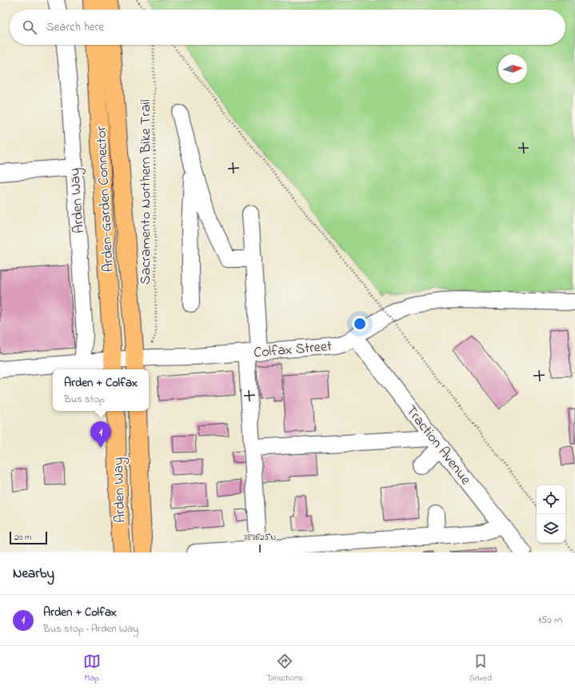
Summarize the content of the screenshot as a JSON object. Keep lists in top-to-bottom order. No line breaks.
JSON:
{"streets":{"main road":["Arden-Garden Connector","Arden Way"],"street":["Colfax Street","Traction Avenue"],"path":["Sacramento Northern Bike Trail"]},"crossings":[["Arden-Garden Connector","Colfax Street"],["Arden Way","Colfax Street"],["Colfax Street","Traction Avenue"]],"scale_bar":"20 m","north":"right","page":{"search":"Search here","popup":["Arden + Colfax","Bus stop"],"pins":"1","scale":"20 m","heading":"Nearby","list":[{"mark":"1","name":"Arden + Colfax","note":"Bus stop · Arden Way","value":"150 m"}],"nav":["Map","Directions","Saved"]},"coordinates":["38°36'25\"N"]}
